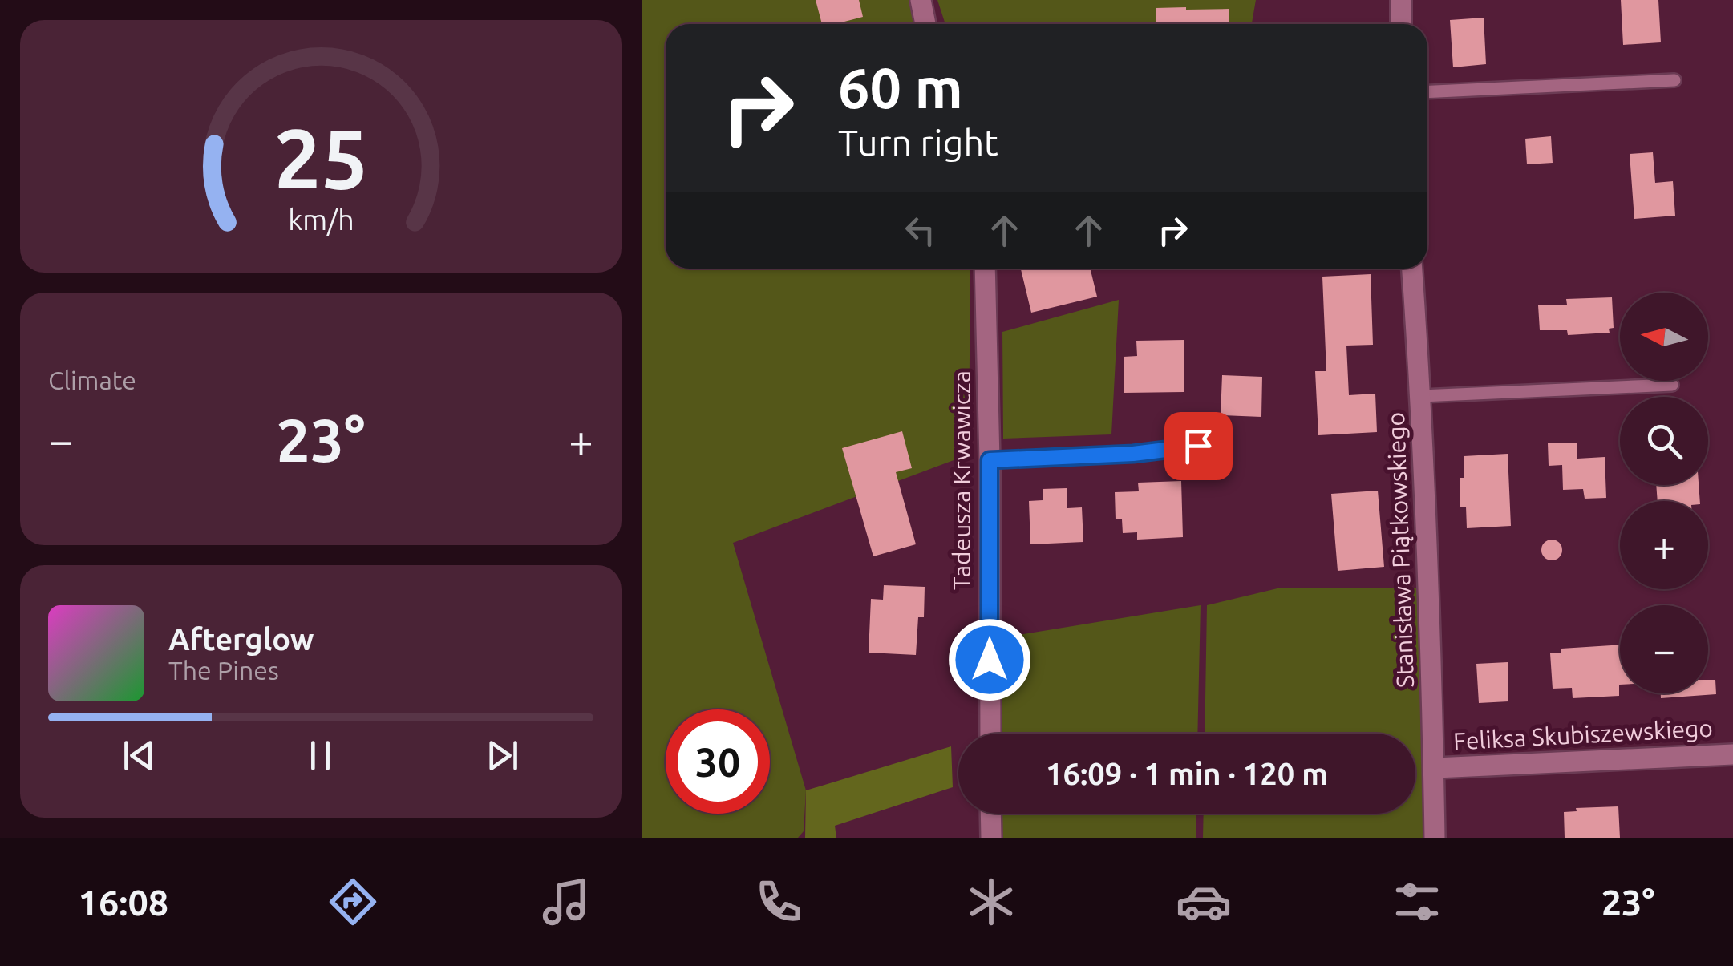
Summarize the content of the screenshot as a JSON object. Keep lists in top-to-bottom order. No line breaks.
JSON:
{"streets":{"street":["Tadeusza Krwawicza","Stanisława Piątkowskiego","Feliksa Skubiszewskiego"]},"crossings":[["Stanisława Piątkowskiego","Feliksa Skubiszewskiego"]],"north":"left","page":{"turn":["60 m","Turn right"],"tile":"Climate","map_buttons":["+","−"],"heat":["−","23°","+"],"song":["Afterglow","The Pines"],"limit":"30","trip":"16:09 · 1 min · 120 m","tabs":["16:08","23°"],"gauge":["25","km/h"]}}
